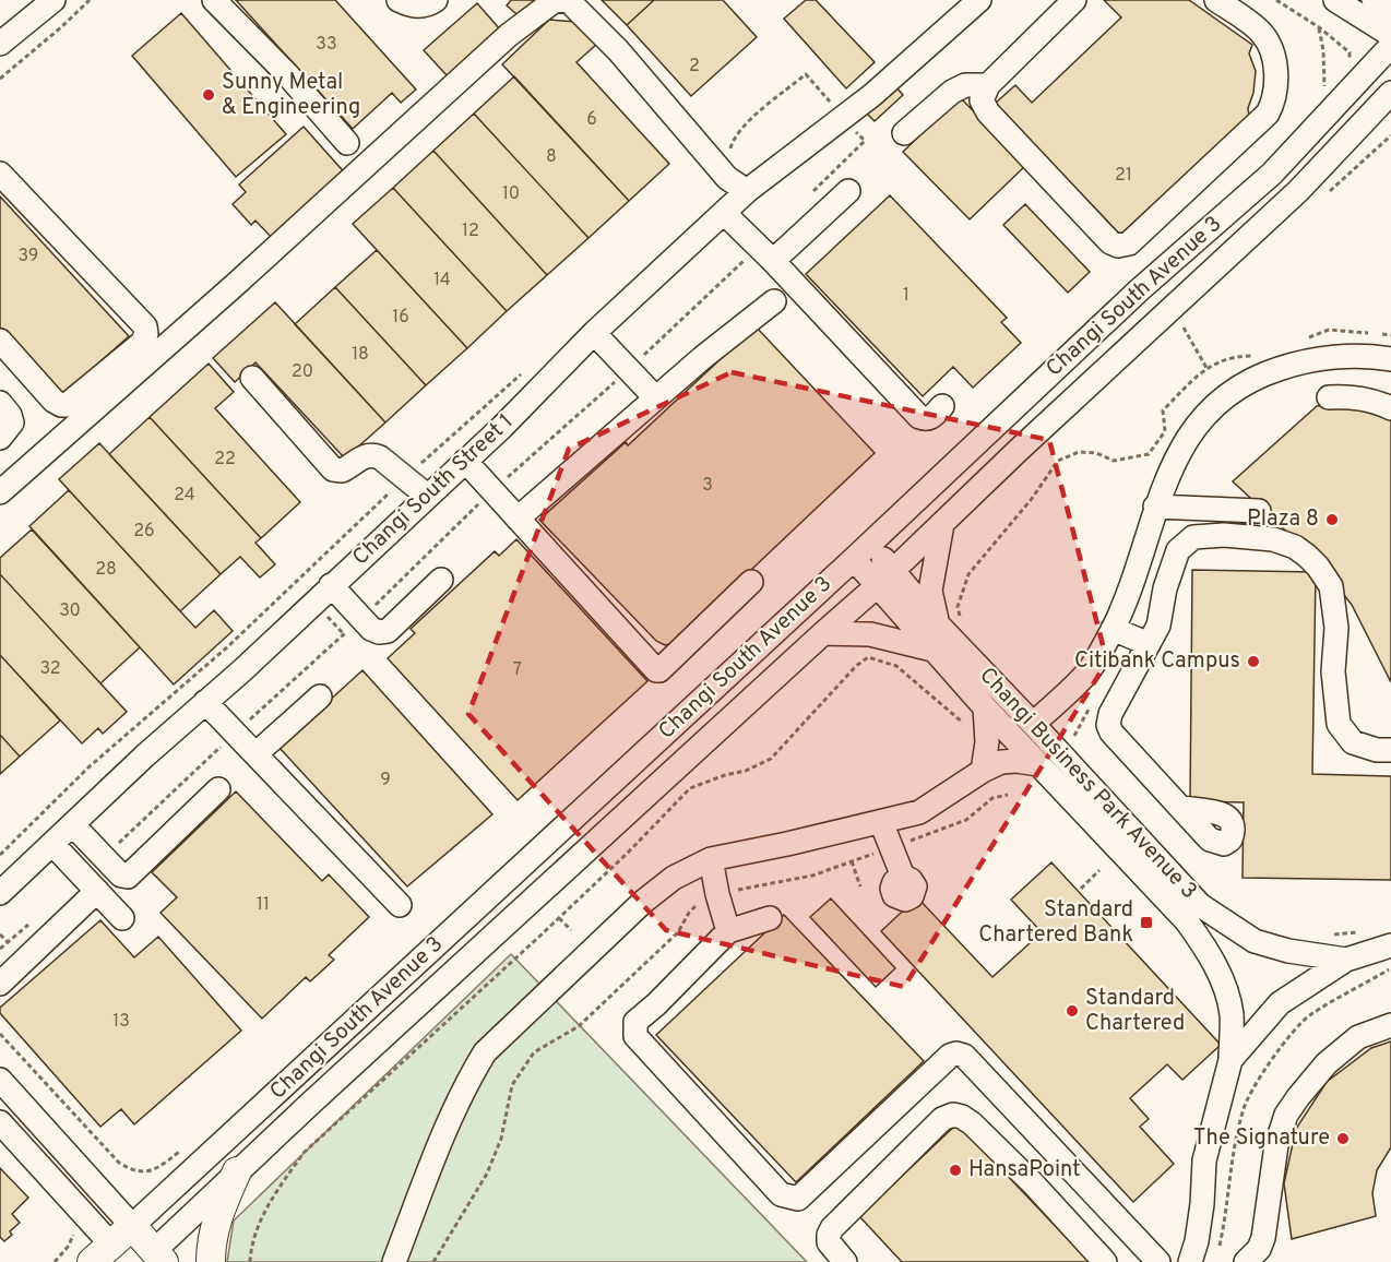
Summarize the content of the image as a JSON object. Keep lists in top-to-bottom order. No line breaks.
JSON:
{"streets":{"main road":["Changi South Avenue 3"],"street":["Changi South Street 1","Changi Business Park Avenue 3"]},"crossings":[["Changi South Avenue 3","Changi Business Park Avenue 3"]],"places":{"other":["Sunny Metal & Engineering","Plaza 8","Citibank Campus","Standard Chartered","The Signature","HansaPoint"],"transit":["Standard Chartered Bank"]},"house_numbers":["33","2","6","8","21","10","12","39","14","1","16","18","20","22","3","24","26","28","30","32","7","9","11","13"]}
